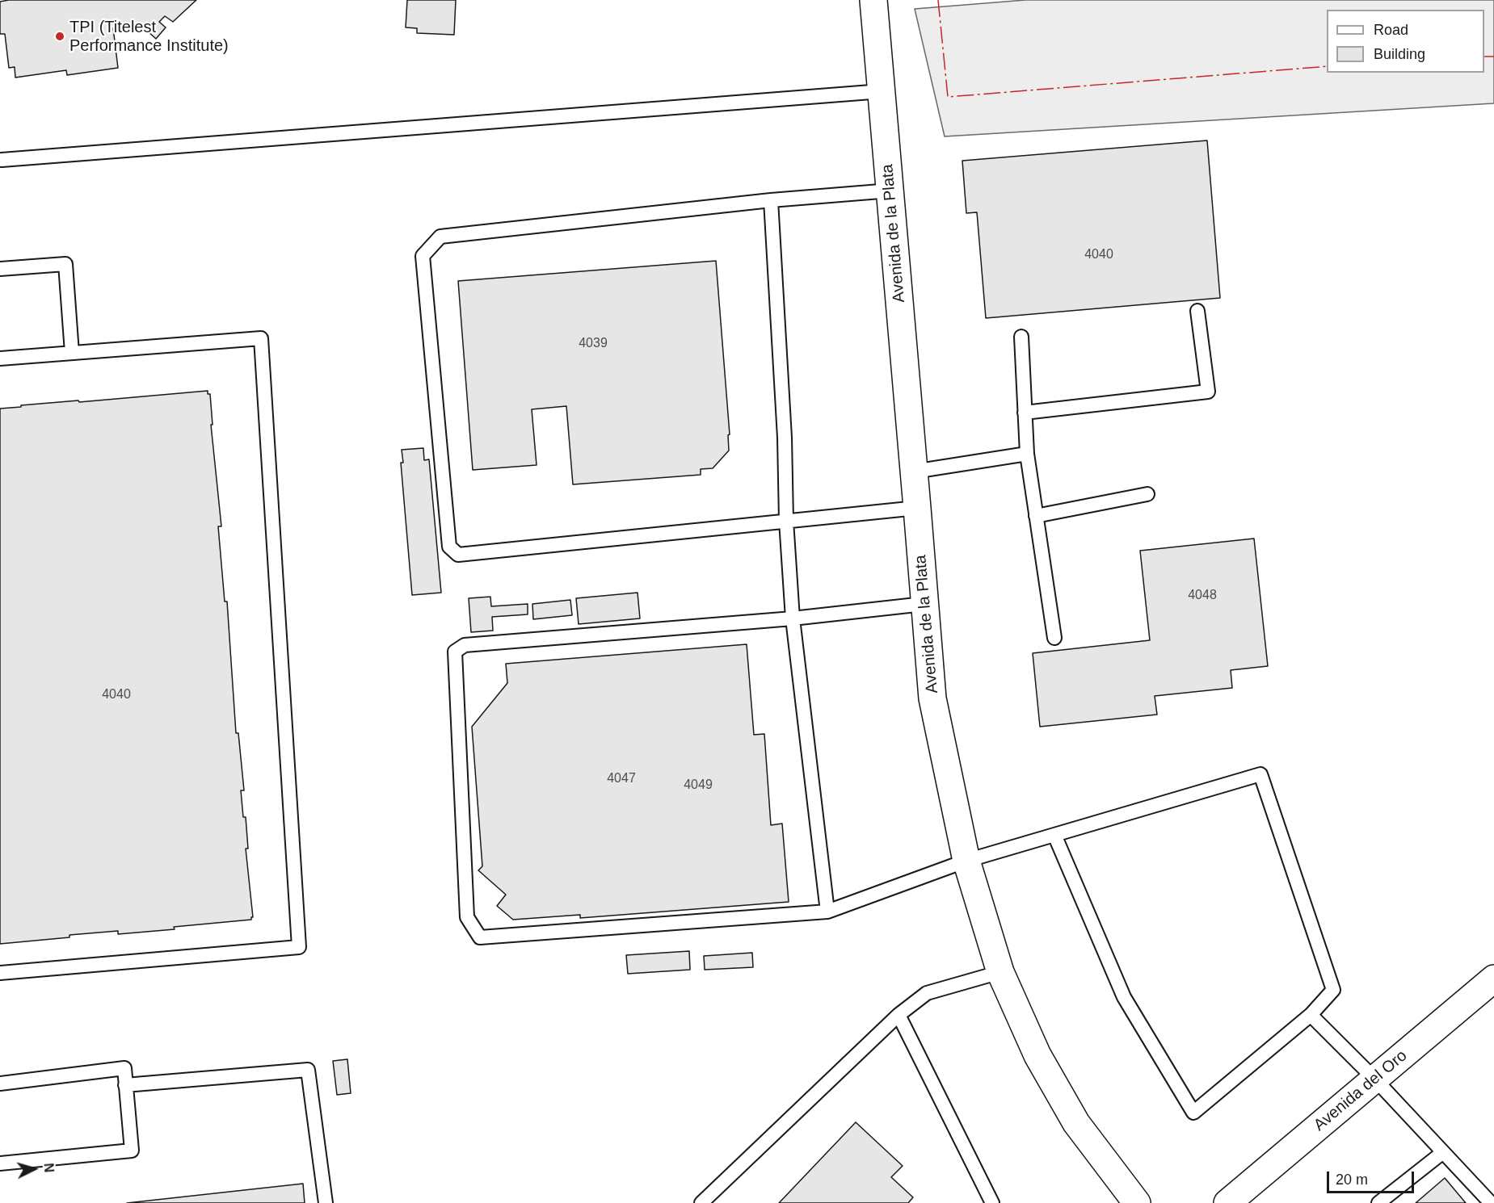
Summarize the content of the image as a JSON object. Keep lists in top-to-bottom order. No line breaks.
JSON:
{"streets":{"street":["Avenida de la Plata","Avenida del Oro"]},"places":["TPI (Titelest Performance Institute)"],"house_numbers":["4040","4039","4048","4040","4047","4049"],"legend":["Road","Building"],"scale_bar":"20 m","north":"right"}
